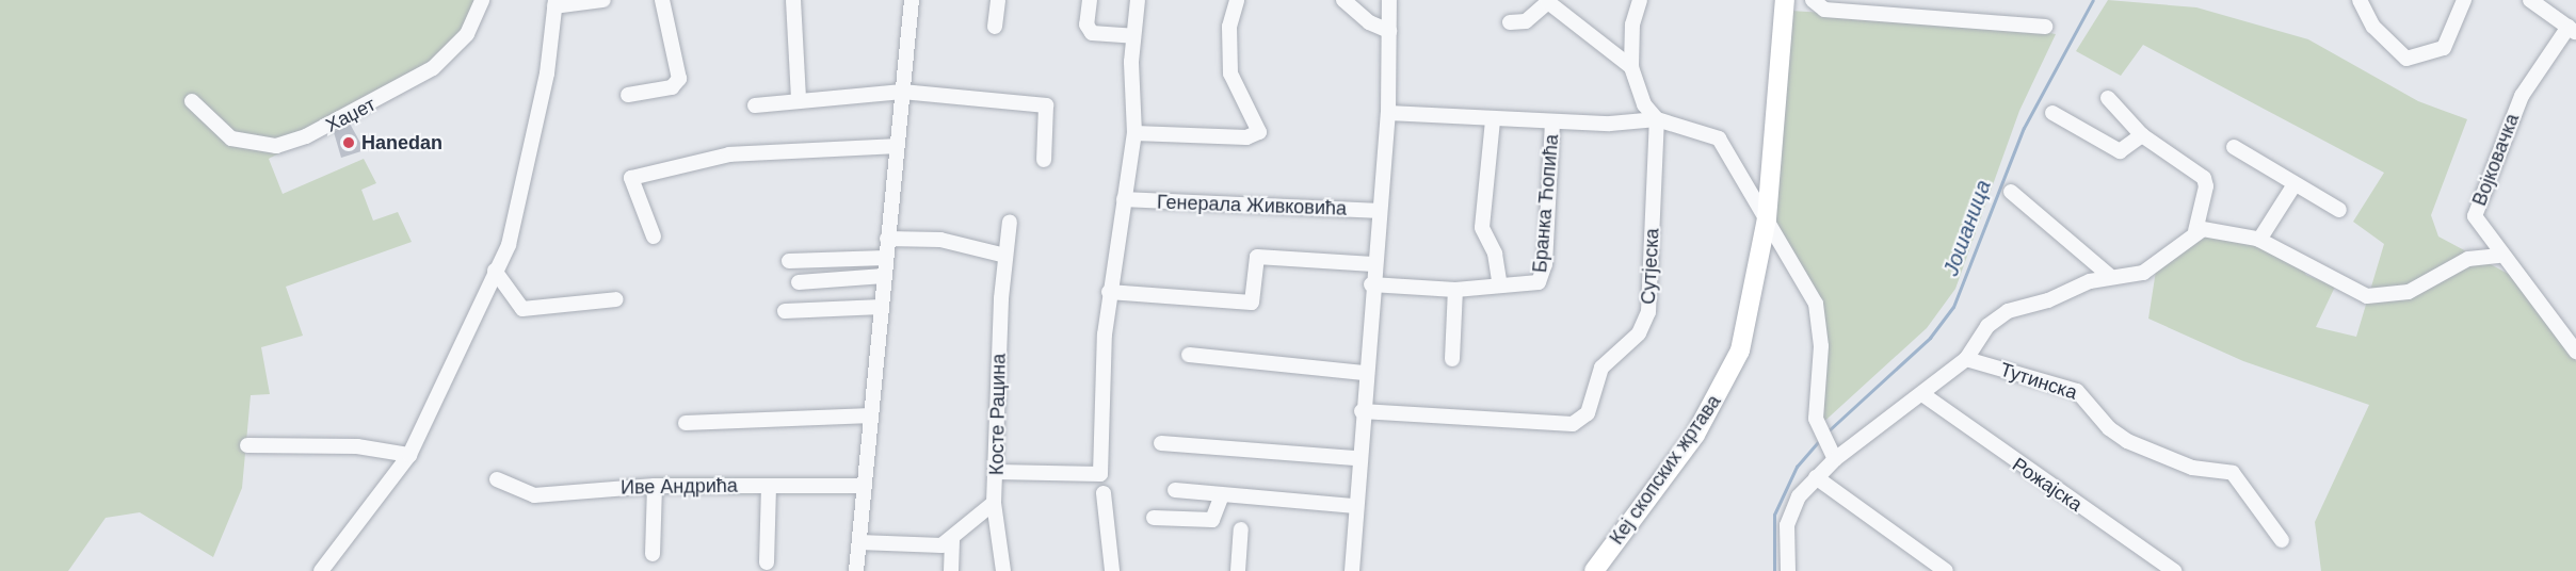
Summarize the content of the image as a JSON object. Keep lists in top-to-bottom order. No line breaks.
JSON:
{"streets":{"main road":["Кеј скопских жртава"],"street":["Хаџет","Војковачка","Бранка Ћопића","Генерала Живковића","Сутјеска","Тутинска","Косте Рацина","Рожајска","Иве Андрића"]},"crossings":[["Бранка Ћопића","Сутјеска"],["Бранка Ћопића","Кеј скопских жртава"]],"water":["Јошаница"],"places":["Hanedan"]}
